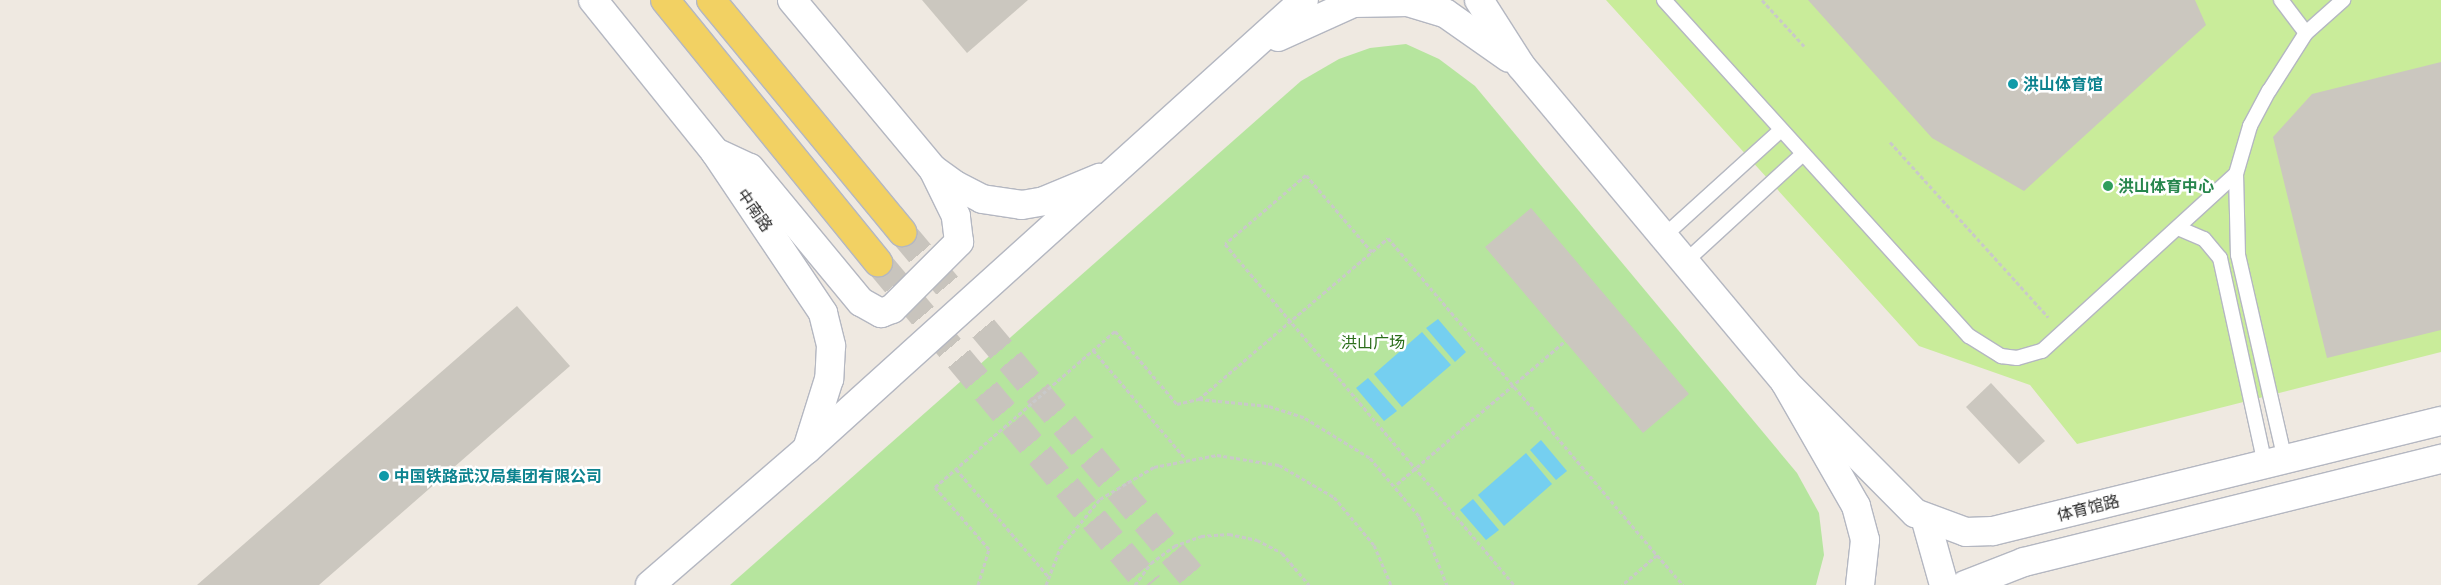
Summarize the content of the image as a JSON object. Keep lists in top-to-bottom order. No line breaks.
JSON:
{"streets":{"main road":["中南路","体育馆路"]},"parks":["洪山广场"],"places":["洪山体育馆","洪山体育中心","中国铁路武汉局集团有限公司"]}
